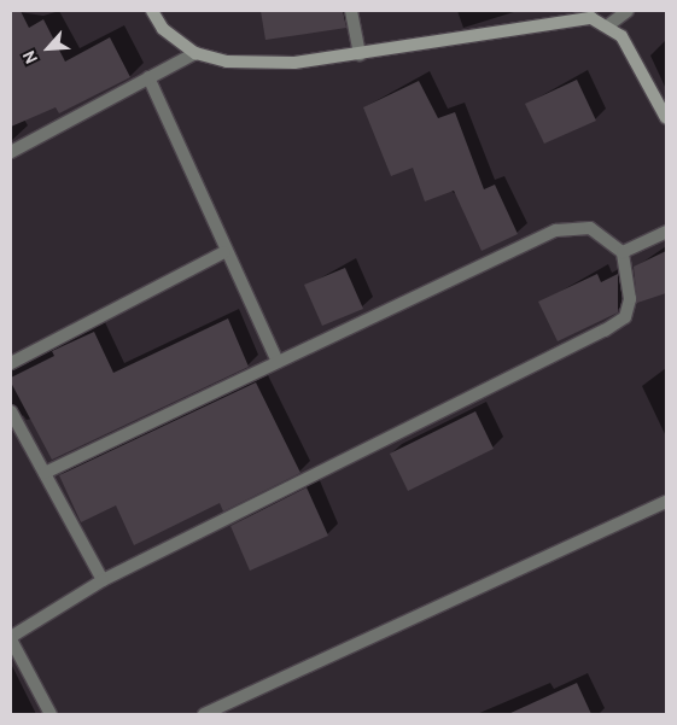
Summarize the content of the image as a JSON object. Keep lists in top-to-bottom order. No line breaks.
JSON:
{"north":"bottom left"}
